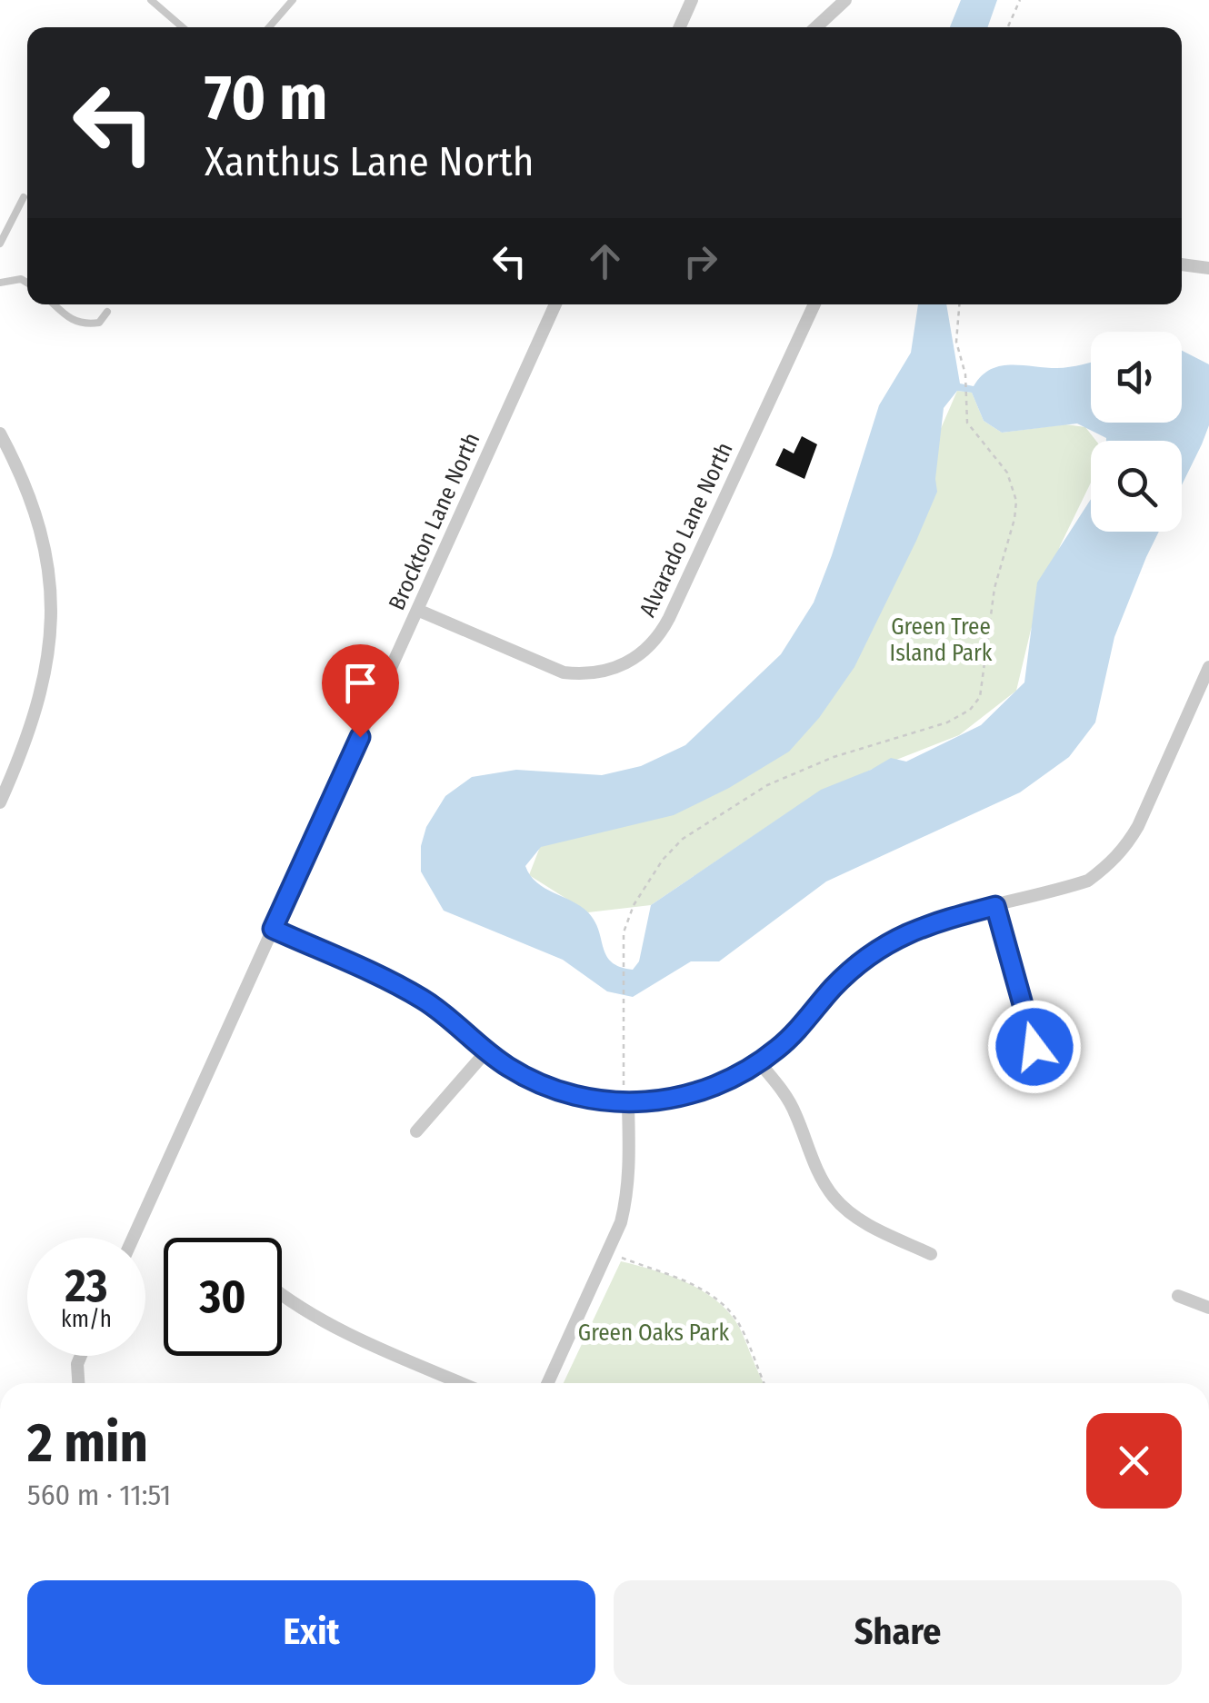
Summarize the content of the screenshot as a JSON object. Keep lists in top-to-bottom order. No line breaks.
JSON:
{"streets":{"street":["Brockton Lane North","Alvarado Lane North"]},"crossings":[["Brockton Lane North","Alvarado Lane North"]],"parks":["Green Tree Island Park","Green Oaks Park"],"page":{"turn":["70 m","Xanthus Lane North"],"speed":"23 km/h","limit":"30","heading":["2 min","560 m · 11:51"],"buttons":["Exit","Share"]}}
